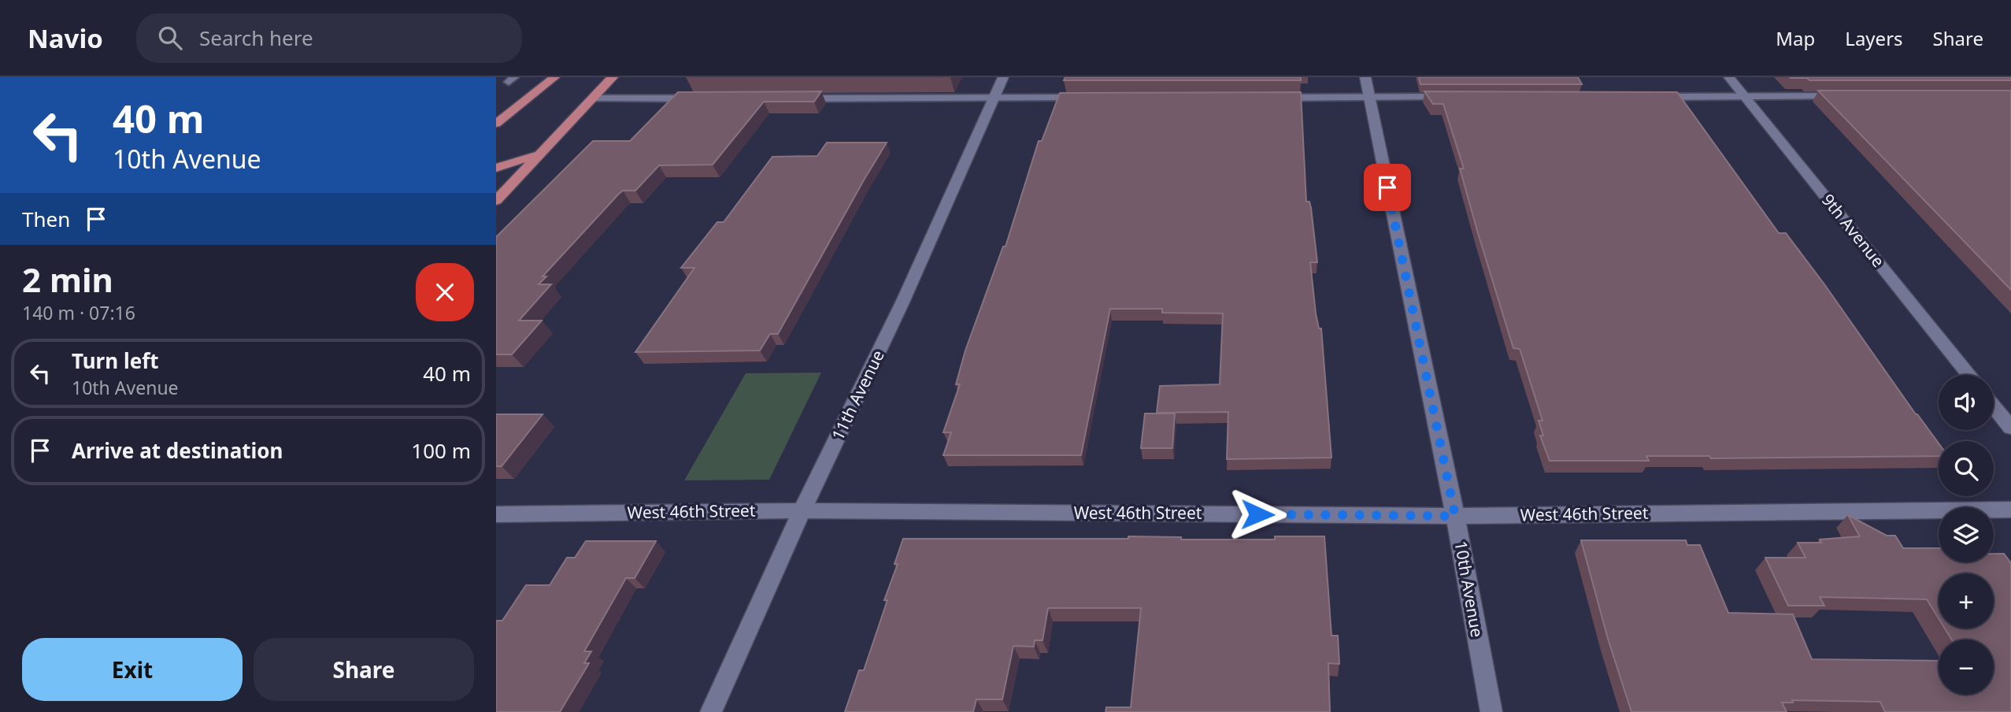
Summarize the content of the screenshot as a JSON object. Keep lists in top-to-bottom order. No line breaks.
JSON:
{"streets":{"street":["9th Avenue","11th Avenue","West 46th Street","10th Avenue"]},"crossings":[["11th Avenue","West 46th Street"],["West 46th Street","10th Avenue"]],"page":{"header":"Navio","search":"Search here","nav":["Map","Layers","Share"],"turn":["40 m","10th Avenue"],"then":"Then","heading":["2 min","140 m · 07:16"],"list":[{"name":"Turn left","note":"10th Avenue","value":"40 m"},{"name":"Arrive at destination","value":"100 m"}],"map_buttons":["+","−"],"buttons":["Exit","Share"]}}
